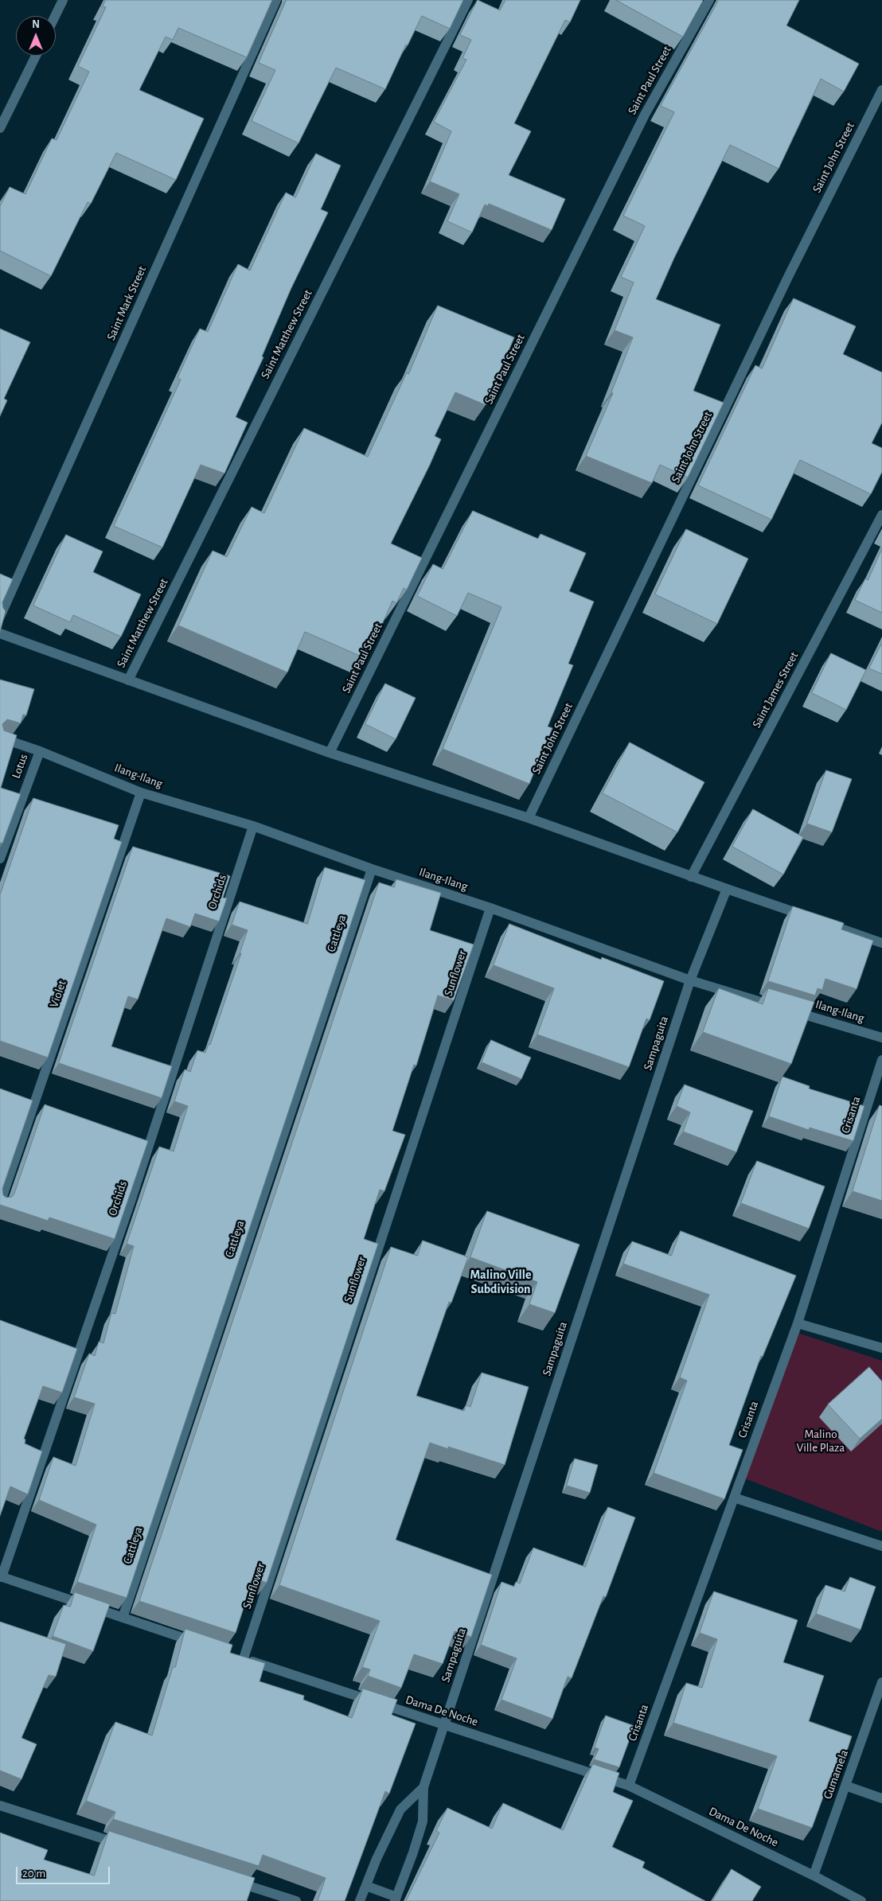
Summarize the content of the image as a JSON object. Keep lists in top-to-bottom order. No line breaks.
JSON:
{"streets":{"street":["Saint Paul Street","Saint John Street","Saint Mark Street","Saint Matthew Street","Saint James Street","Lotus","Ilang-Ilang","Orchids","Cattleya","Sunflower","Violet","Sampaguita","Crisanta","Dama De Noche","Gumamela"]},"crossings":[["Lotus","Ilang-Ilang"],["Ilang-Ilang","Orchids"],["Ilang-Ilang","Cattleya"],["Ilang-Ilang","Sunflower"],["Ilang-Ilang","Violet"],["Ilang-Ilang","Sampaguita"],["Sunflower","Dama De Noche"],["Sampaguita","Dama De Noche"],["Crisanta","Dama De Noche"],["Dama De Noche","Gumamela"]],"districts":["Malino Ville Subdivision"],"parks":["Malino Ville Plaza"],"scale_bar":"20 m","north":"top"}
